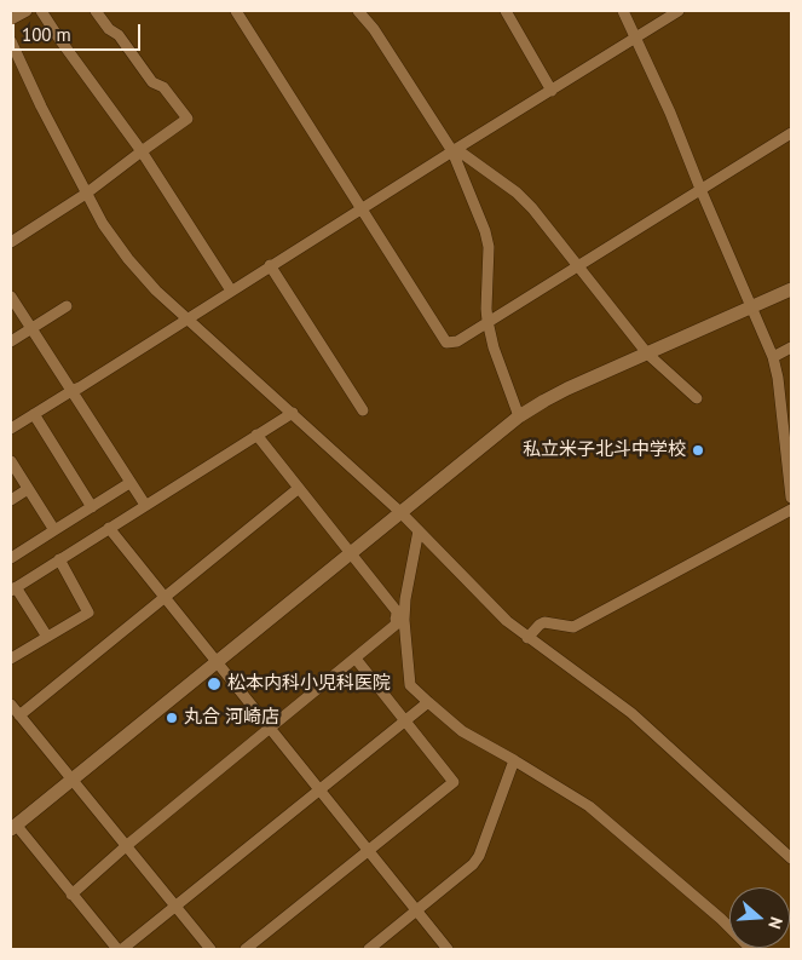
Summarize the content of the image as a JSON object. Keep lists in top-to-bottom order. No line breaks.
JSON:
{"places":["私立米子北斗中学校","松本内科小児科医院","丸合 河崎店"],"scale_bar":"100 m","north":"right"}
